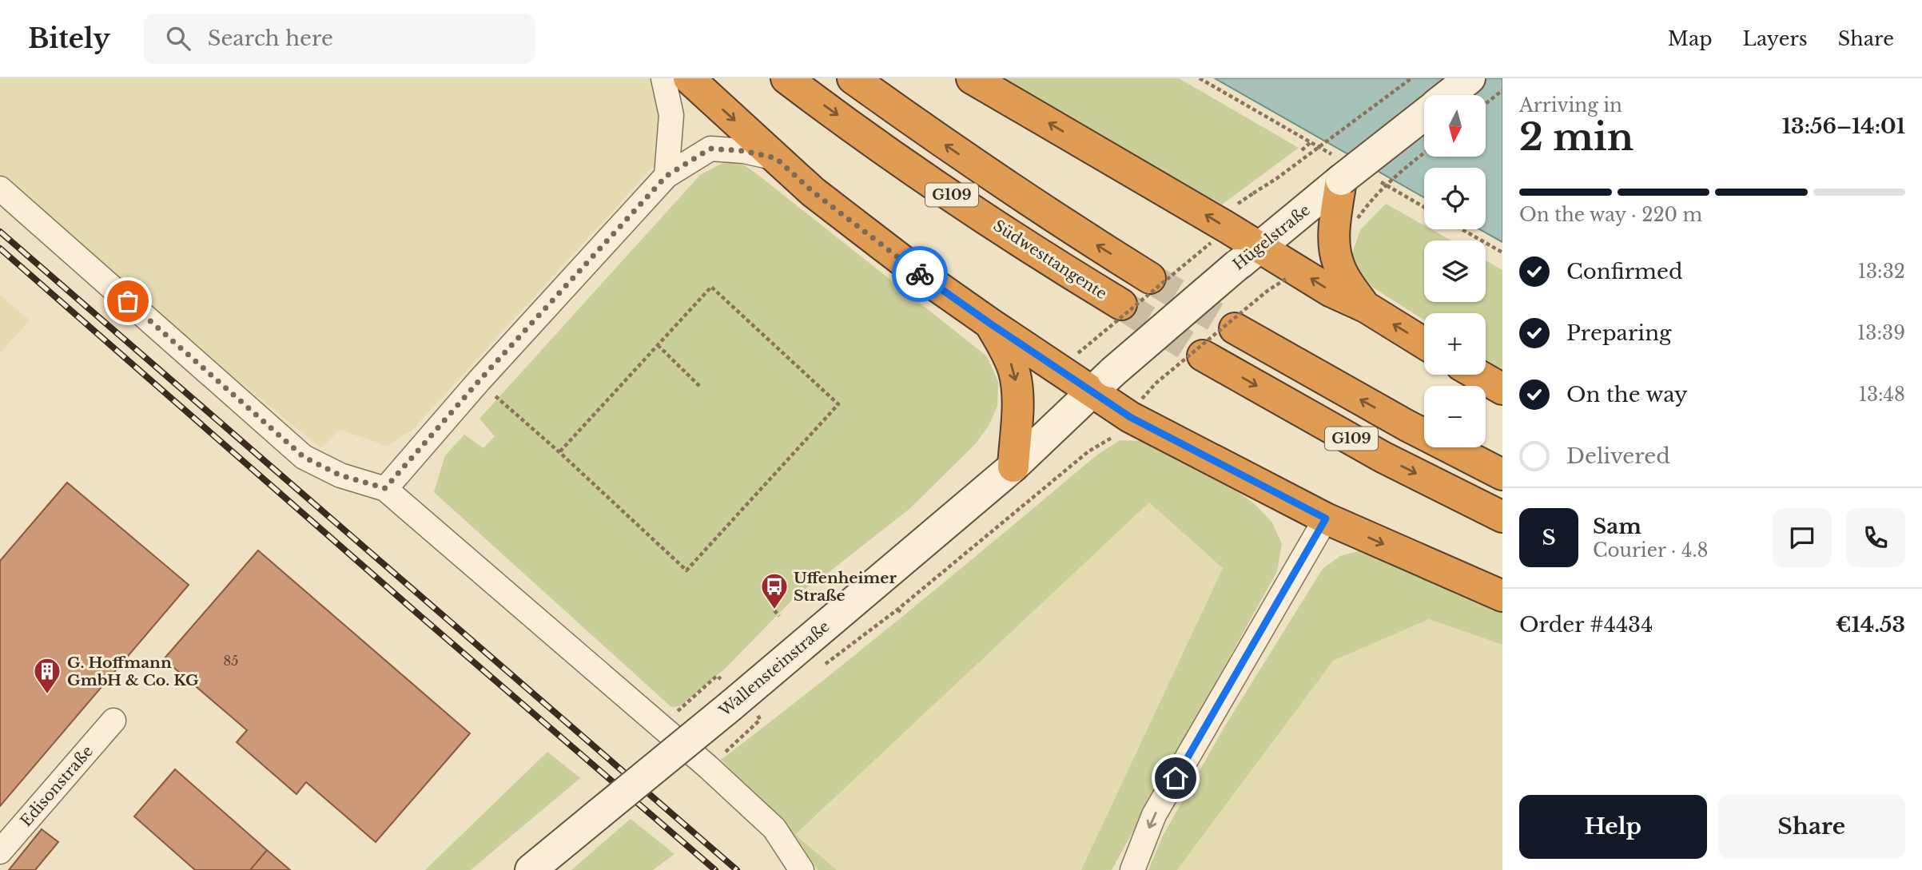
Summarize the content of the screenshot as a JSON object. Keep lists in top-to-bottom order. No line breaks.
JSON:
{"streets":{"highway":["G109","Südwesttangente"],"street":["Hügelstraße","Wallensteinstraße","Edisonstraße"]},"crossings":[["Hügelstraße","Wallensteinstraße"]],"places":{"bus stop":["Uffenheimer Straße"],"building":["G. Hoffmann GmbH & Co. KG"]},"house_numbers":["85"],"north":"bottom","page":{"header":"Bitely","search":"Search here","nav":["Map","Layers","Share"],"heading":["2 min","Arriving in","13:56–14:01"],"panel":["Sam","Courier · 4.8","Order #4434","€14.53"],"map_buttons":["+","−"],"bar":"On the way · 220 m","list":[["Confirmed","13:32"],["Preparing","13:39"],["On the way","13:48"],"Delivered"],"round":"S","buttons":["Help","Share"]}}
